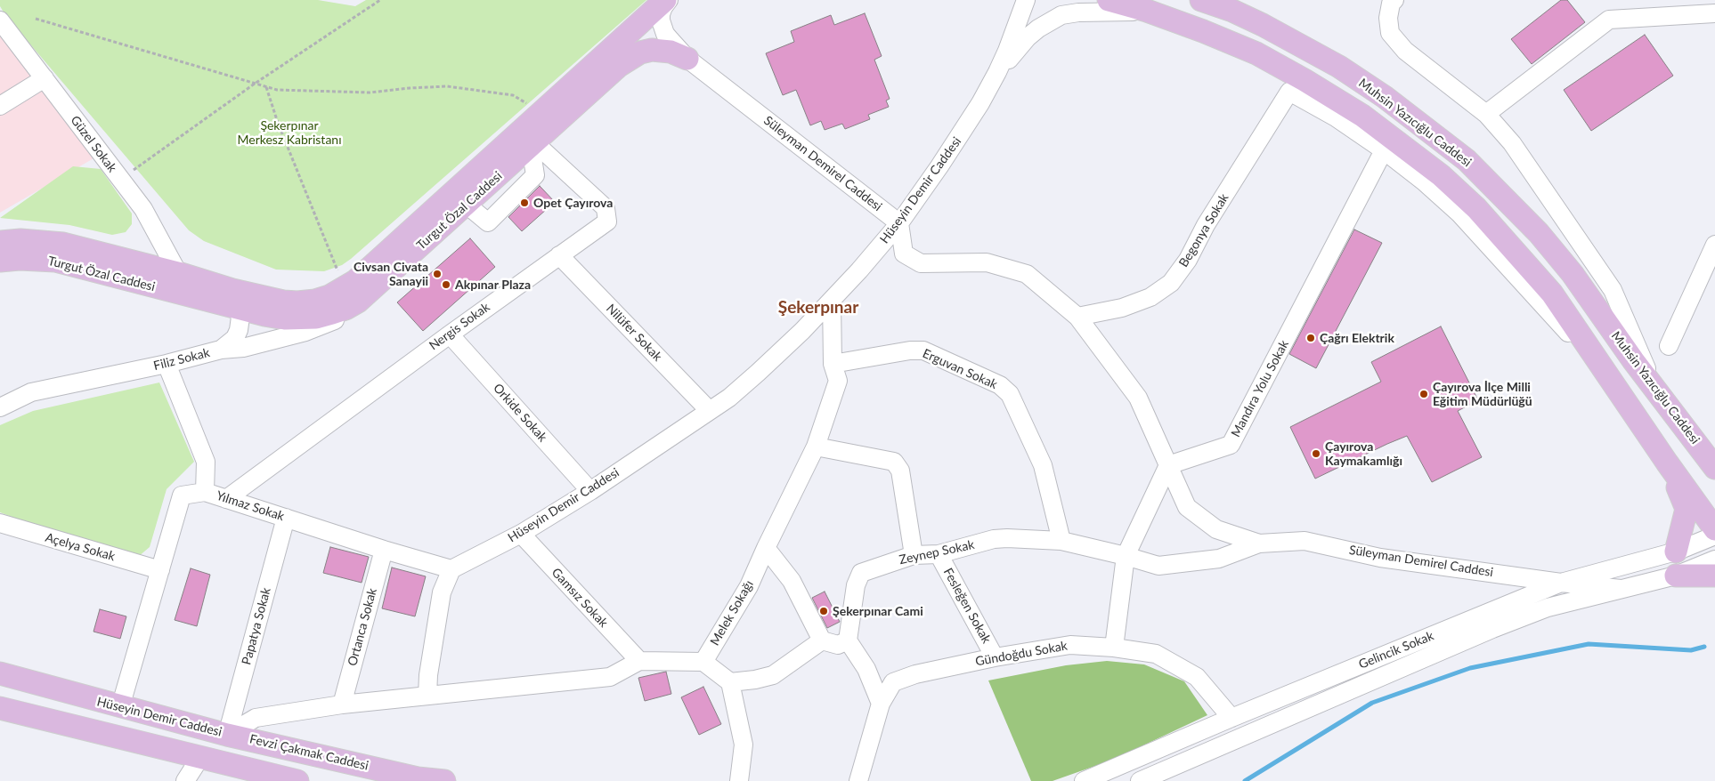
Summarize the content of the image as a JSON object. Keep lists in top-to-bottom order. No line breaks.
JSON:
{"streets":{"main road":["Muhsin Yazıcığlu Caddesi","Hüseyin Demir Caddesi","Turgut Özal Caddesi","Fevzi Çakmak Caddesi"],"street":["Güzel Sokak","Süleyman Demirel Caddesi","Begonya Sokak","Nergis Sokak","Nilüfer Sokak","Filiz Sokak","Erguvan Sokak","Mandıra Yolu Sokak","Orkide Sokak","Yılmaz Sokak","Açelya Sokak","Zeynep Sokak","Gamsız Sokak","Fesleğen Sokak","Melek Sokağı","Papatya Sokak","Ortanca Sokak","Gelincik Sokak","Gündoğdu Sokak"]},"crossings":[["Güzel Sokak","Turgut Özal Caddesi"],["Süleyman Demirel Caddesi","Hüseyin Demir Caddesi"],["Süleyman Demirel Caddesi","Turgut Özal Caddesi"],["Süleyman Demirel Caddesi","Begonya Sokak"],["Süleyman Demirel Caddesi","Mandıra Yolu Sokak"],["Süleyman Demirel Caddesi","Zeynep Sokak"],["Süleyman Demirel Caddesi","Gelincik Sokak"],["Hüseyin Demir Caddesi","Nilüfer Sokak"],["Hüseyin Demir Caddesi","Orkide Sokak"],["Hüseyin Demir Caddesi","Yılmaz Sokak"],["Hüseyin Demir Caddesi","Gamsız Sokak"],["Hüseyin Demir Caddesi","Melek Sokağı"],["Hüseyin Demir Caddesi","Papatya Sokak"],["Hüseyin Demir Caddesi","Ortanca Sokak"],["Hüseyin Demir Caddesi","Fevzi Çakmak Caddesi"],["Turgut Özal Caddesi","Nergis Sokak"],["Turgut Özal Caddesi","Filiz Sokak"],["Begonya Sokak","Mandıra Yolu Sokak"],["Nergis Sokak","Nilüfer Sokak"],["Nergis Sokak","Orkide Sokak"],["Nergis Sokak","Yılmaz Sokak"],["Erguvan Sokak","Zeynep Sokak"],["Erguvan Sokak","Melek Sokağı"],["Yılmaz Sokak","Açelya Sokak"],["Yılmaz Sokak","Papatya Sokak"],["Yılmaz Sokak","Ortanca Sokak"],["Zeynep Sokak","Fesleğen Sokak"],["Fesleğen Sokak","Gündoğdu Sokak"],["Papatya Sokak","Fevzi Çakmak Caddesi"],["Gelincik Sokak","Gündoğdu Sokak"]],"districts":["Şekerpınar"],"parks":["Şekerpınar Merkesz Kabristanı"],"places":["Opet Çayırova","Civsan Civata Sanayii","Akpınar Plaza","Çağrı Elektrik","Çayırova İlçe Milli Eğitim Müdürlüğü","Çayırova Kaymakamlığı","Şekerpınar Cami"]}
